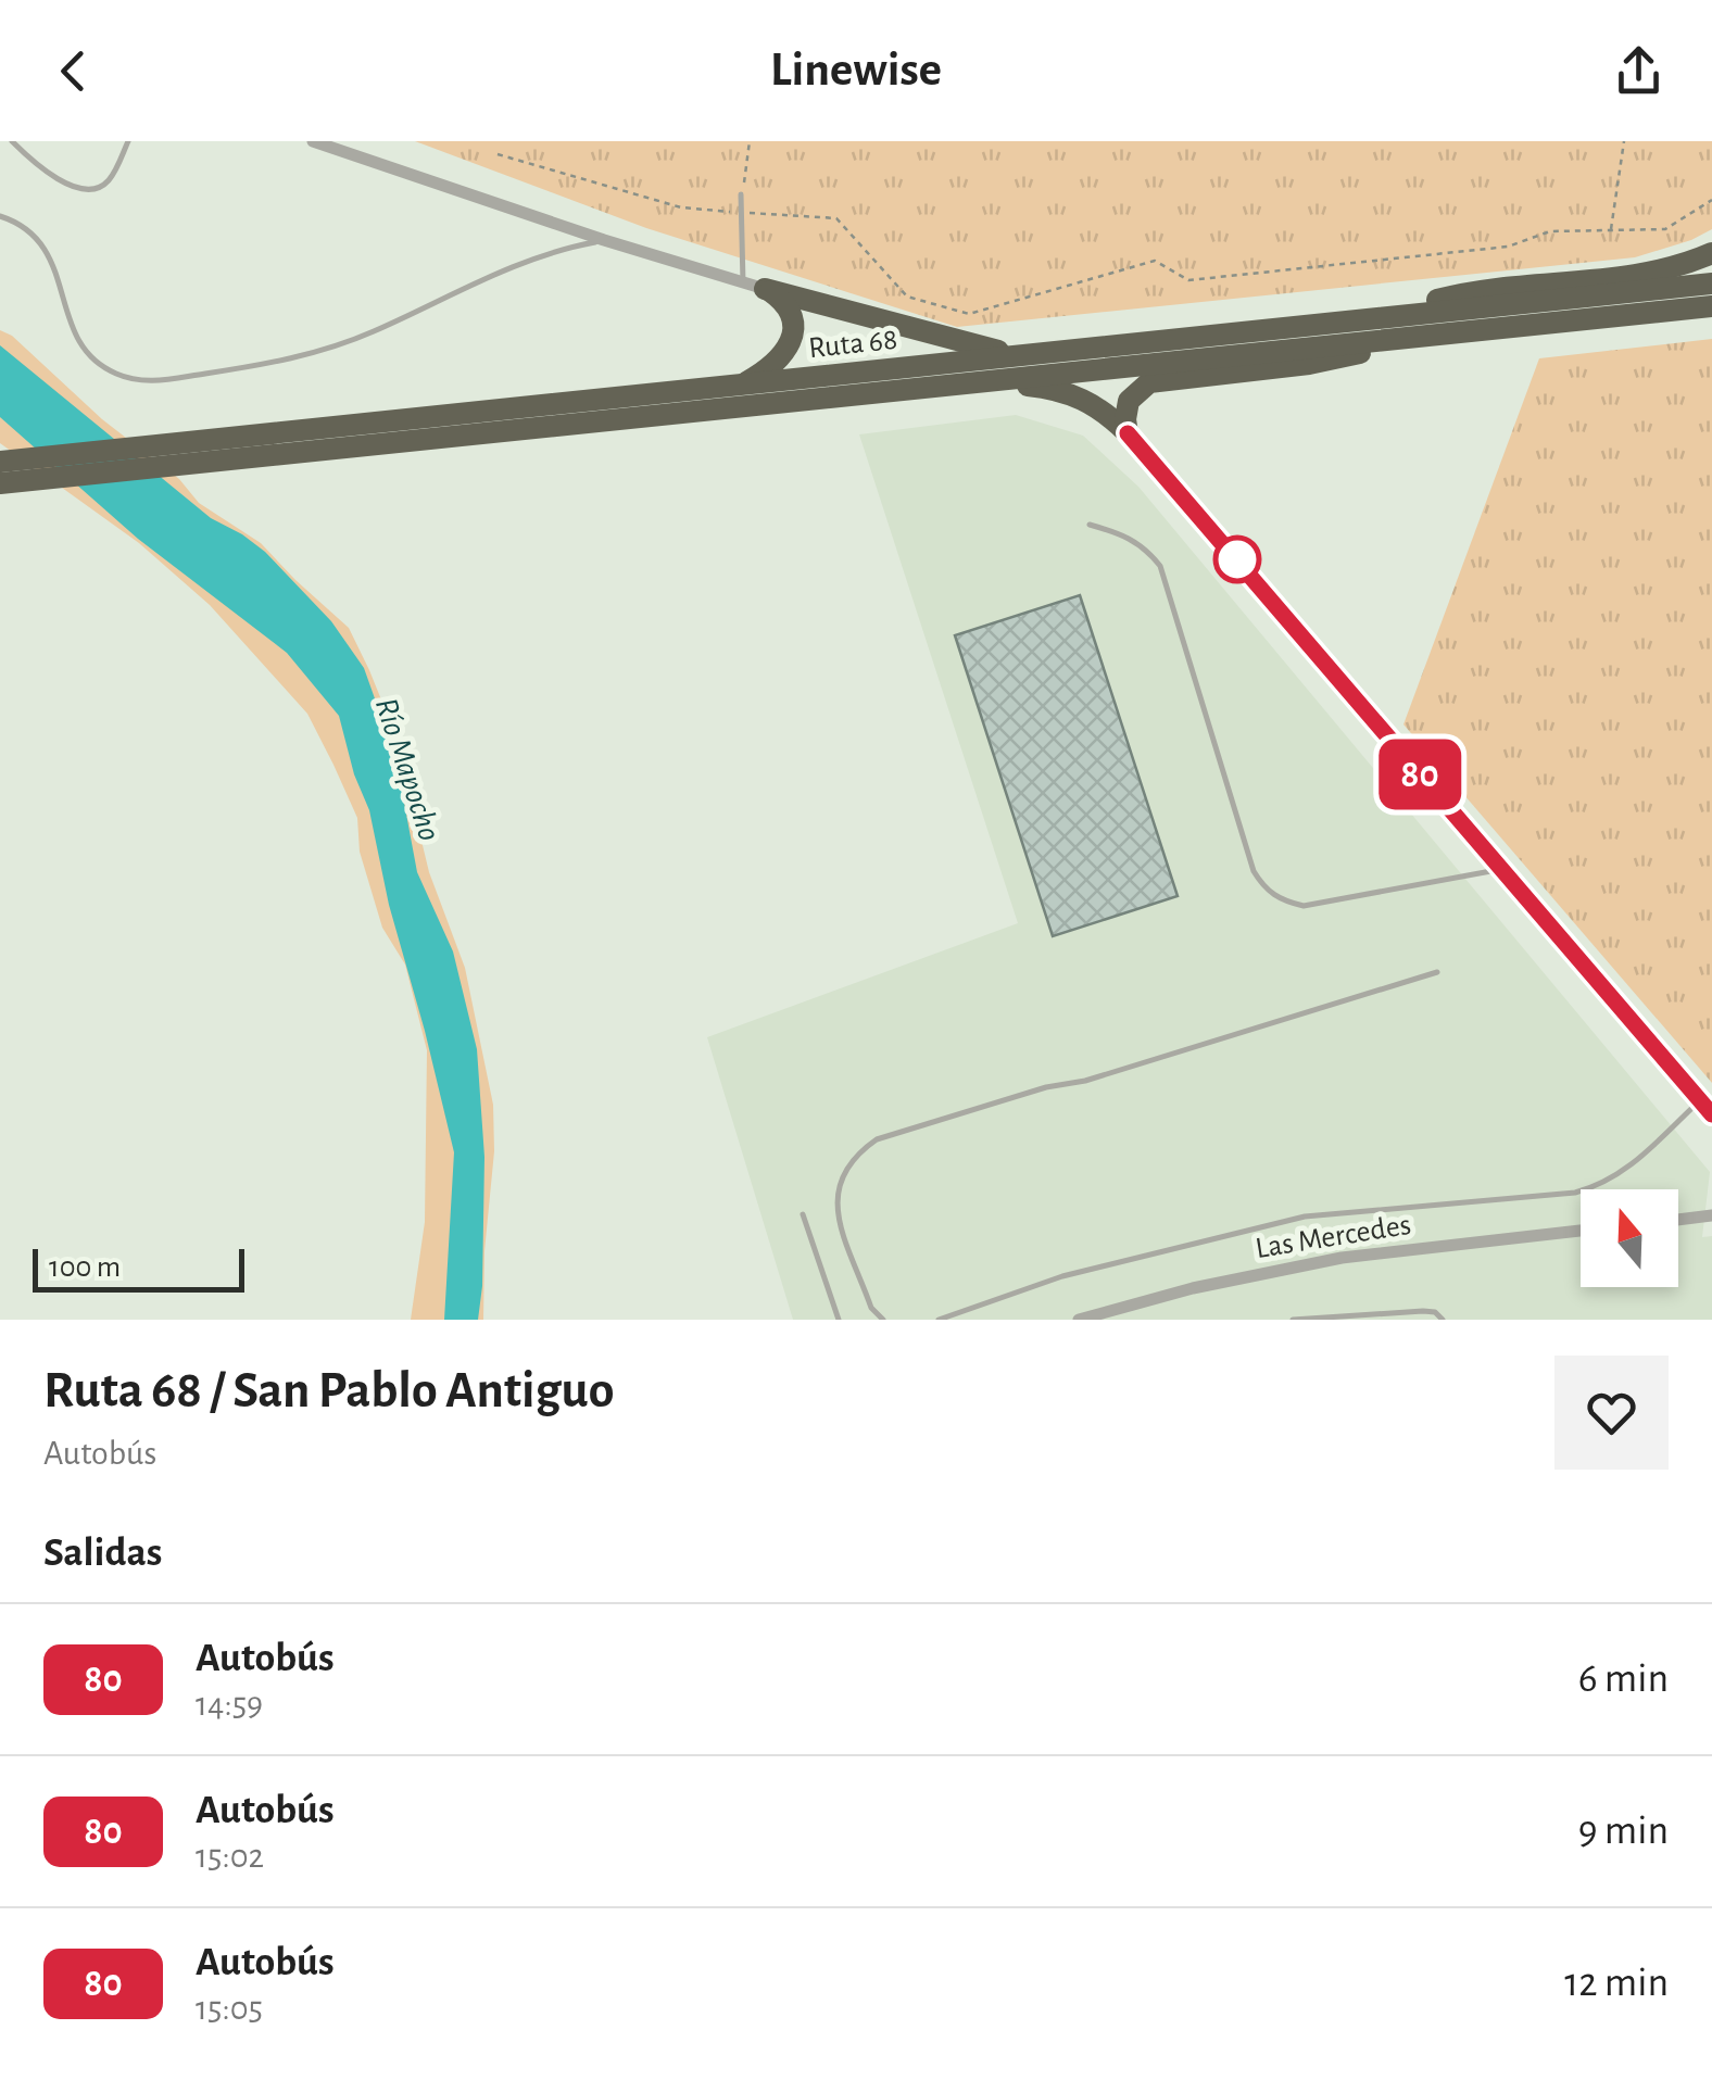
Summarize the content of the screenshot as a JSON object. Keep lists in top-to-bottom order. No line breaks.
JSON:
{"streets":{"highway":["Ruta 68"],"street":["Las Mercedes"]},"water":["Río Mapocho"],"lines":["bus line 80"],"scale_bar":"100 m","north":"top","page":{"header":"Linewise","on_map":"80","scale":"100 m","heading":[["Ruta 68 / San Pablo Antiguo","Autobús"],"Salidas"],"list":[{"mark":"80","name":"Autobús","note":"14:59","value":"6 min"},{"mark":"80","name":"Autobús","note":"15:02","value":"9 min"},{"mark":"80","name":"Autobús","note":"15:05","value":"12 min"}]}}
